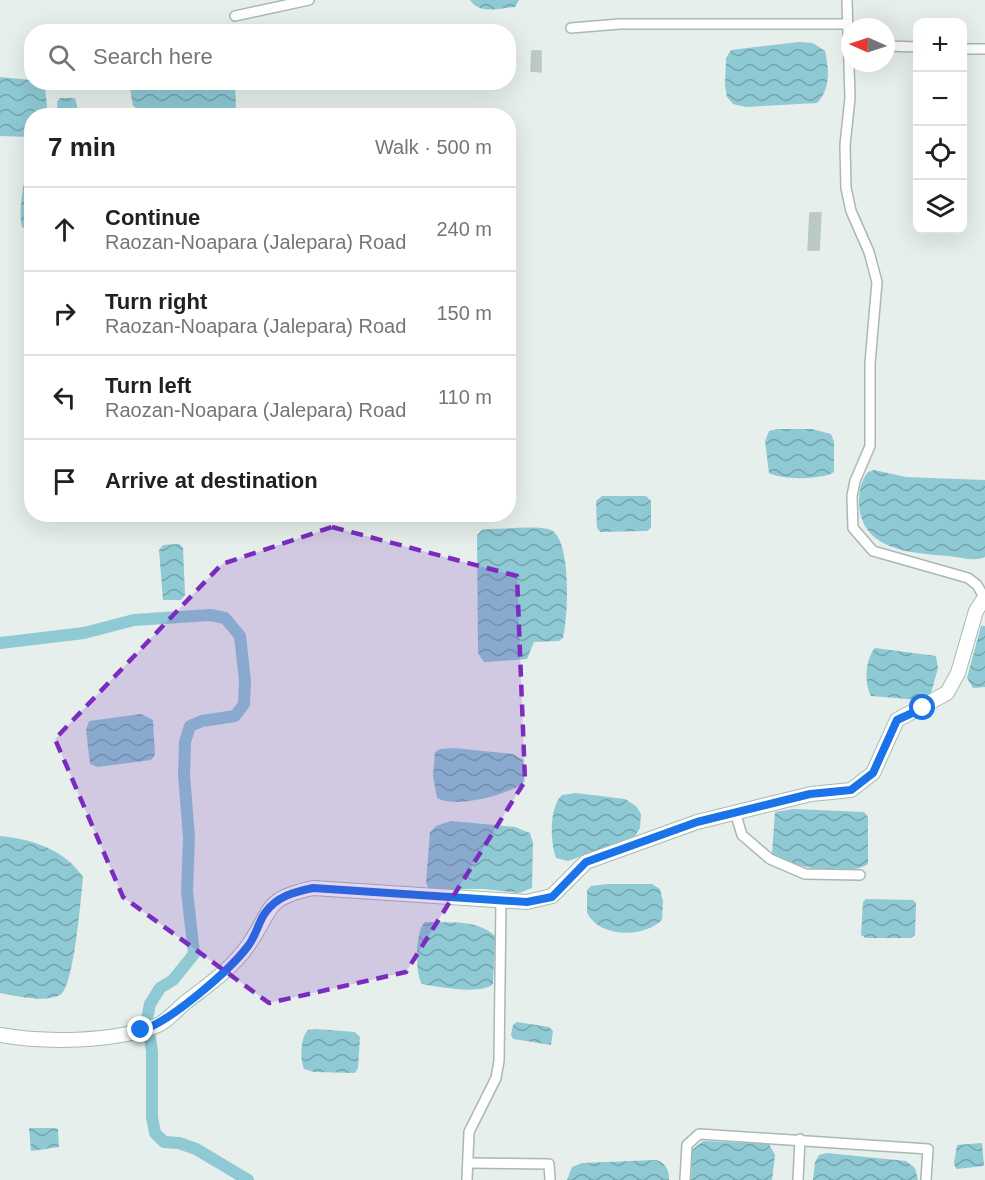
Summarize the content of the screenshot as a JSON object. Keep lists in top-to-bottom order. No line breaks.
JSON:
{"north":"left","page":{"map_buttons":["+","−"],"search":"Search here","heading":["7 min","Walk · 500 m"],"list":[["Continue","Raozan-Noapara (Jalepara) Road","240 m"],["Turn right","Raozan-Noapara (Jalepara) Road","150 m"],["Turn left","Raozan-Noapara (Jalepara) Road","110 m"],"Arrive at destination"]}}
